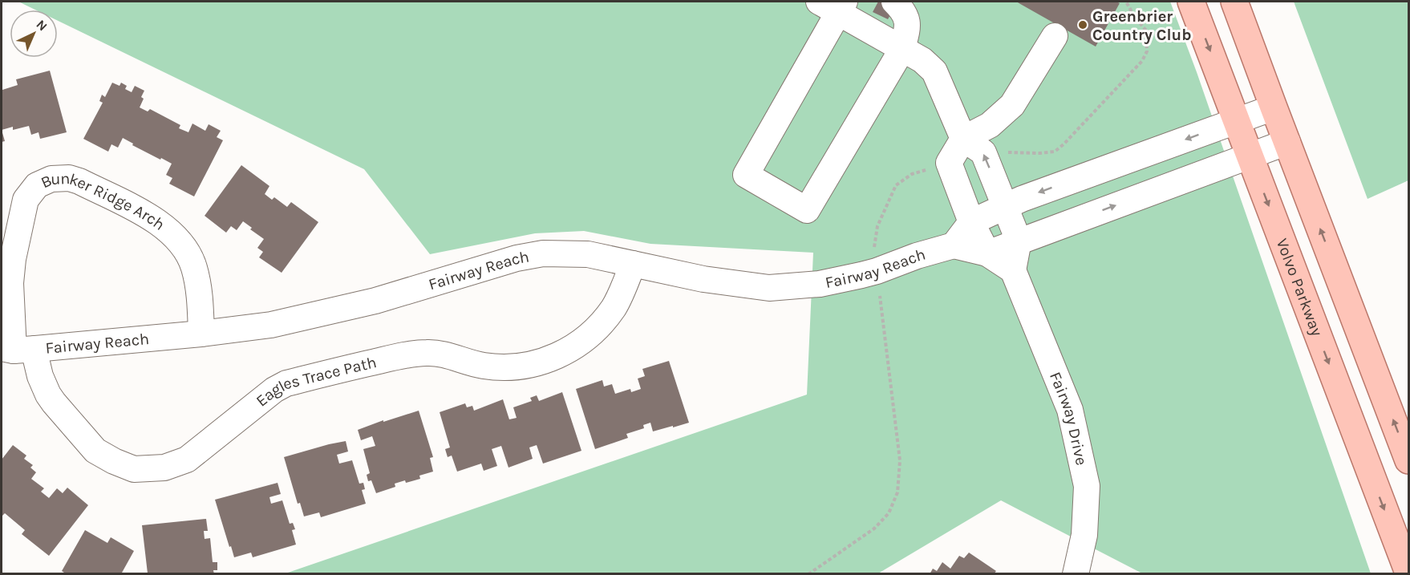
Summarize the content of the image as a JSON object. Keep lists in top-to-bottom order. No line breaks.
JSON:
{"streets":{"main road":["Volvo Parkway"],"street":["Bunker Ridge Arch","Fairway Reach","Eagles Trace Path","Fairway Drive"]},"crossings":[["Bunker Ridge Arch","Fairway Reach"],["Bunker Ridge Arch","Eagles Trace Path"],["Fairway Reach","Eagles Trace Path"]],"places":["Greenbrier Country Club"],"north":"top right"}
